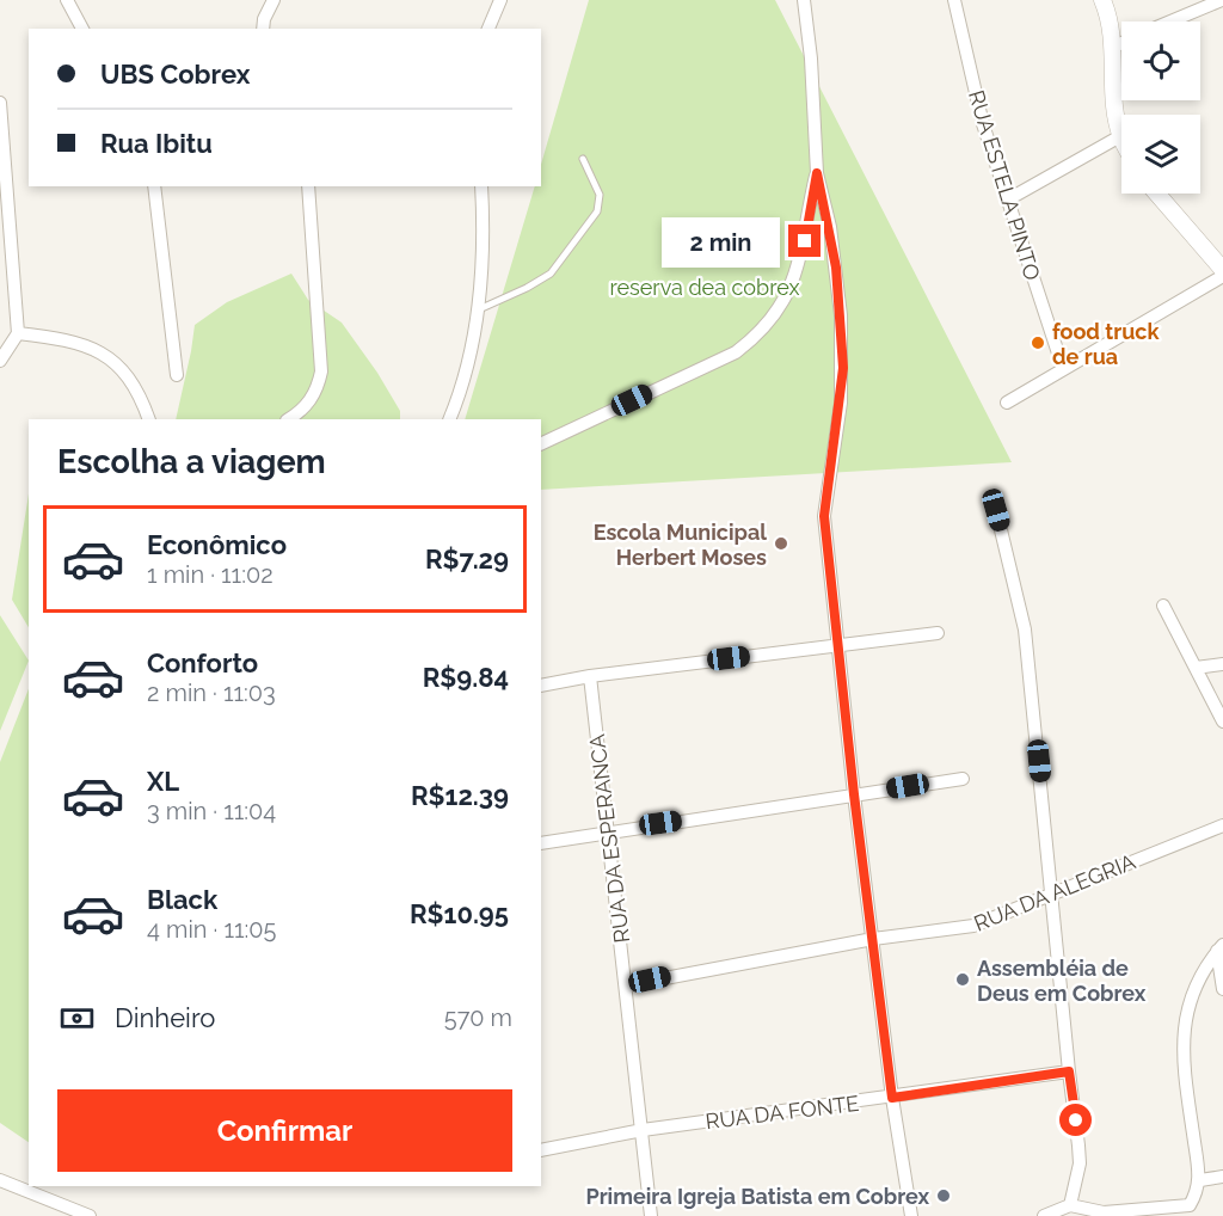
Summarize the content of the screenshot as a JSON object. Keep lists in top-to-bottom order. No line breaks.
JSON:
{"streets":{"street":["RUA ESTELA PINTO","RUA DA ESPERANCA","RUA DA ALEGRIA","RUA DA FONTE"]},"crossings":[["RUA DA ESPERANCA","RUA DA ALEGRIA"],["RUA DA ESPERANCA","RUA DA FONTE"]],"parks":["reserva dea cobrex"],"places":["food truck de rua","Escola Municipal Herbert Moses","Assembléia de Deus em Cobrex","Primeira Igreja Batista em Cobrex"],"page":{"banner":["UBS Cobrex","Rua Ibitu"],"bubble":"2 min","heading":"Escolha a viagem","list":[{"name":"Econômico","note":"1 min · 11:02","value":"R$7.29"},{"name":"Conforto","note":"2 min · 11:03","value":"R$9.84"},{"name":"XL","note":"3 min · 11:04","value":"R$12.39"},{"name":"Black","note":"4 min · 11:05","value":"R$10.95"}],"pay":["Dinheiro","570 m"],"buttons":"Confirmar"}}
